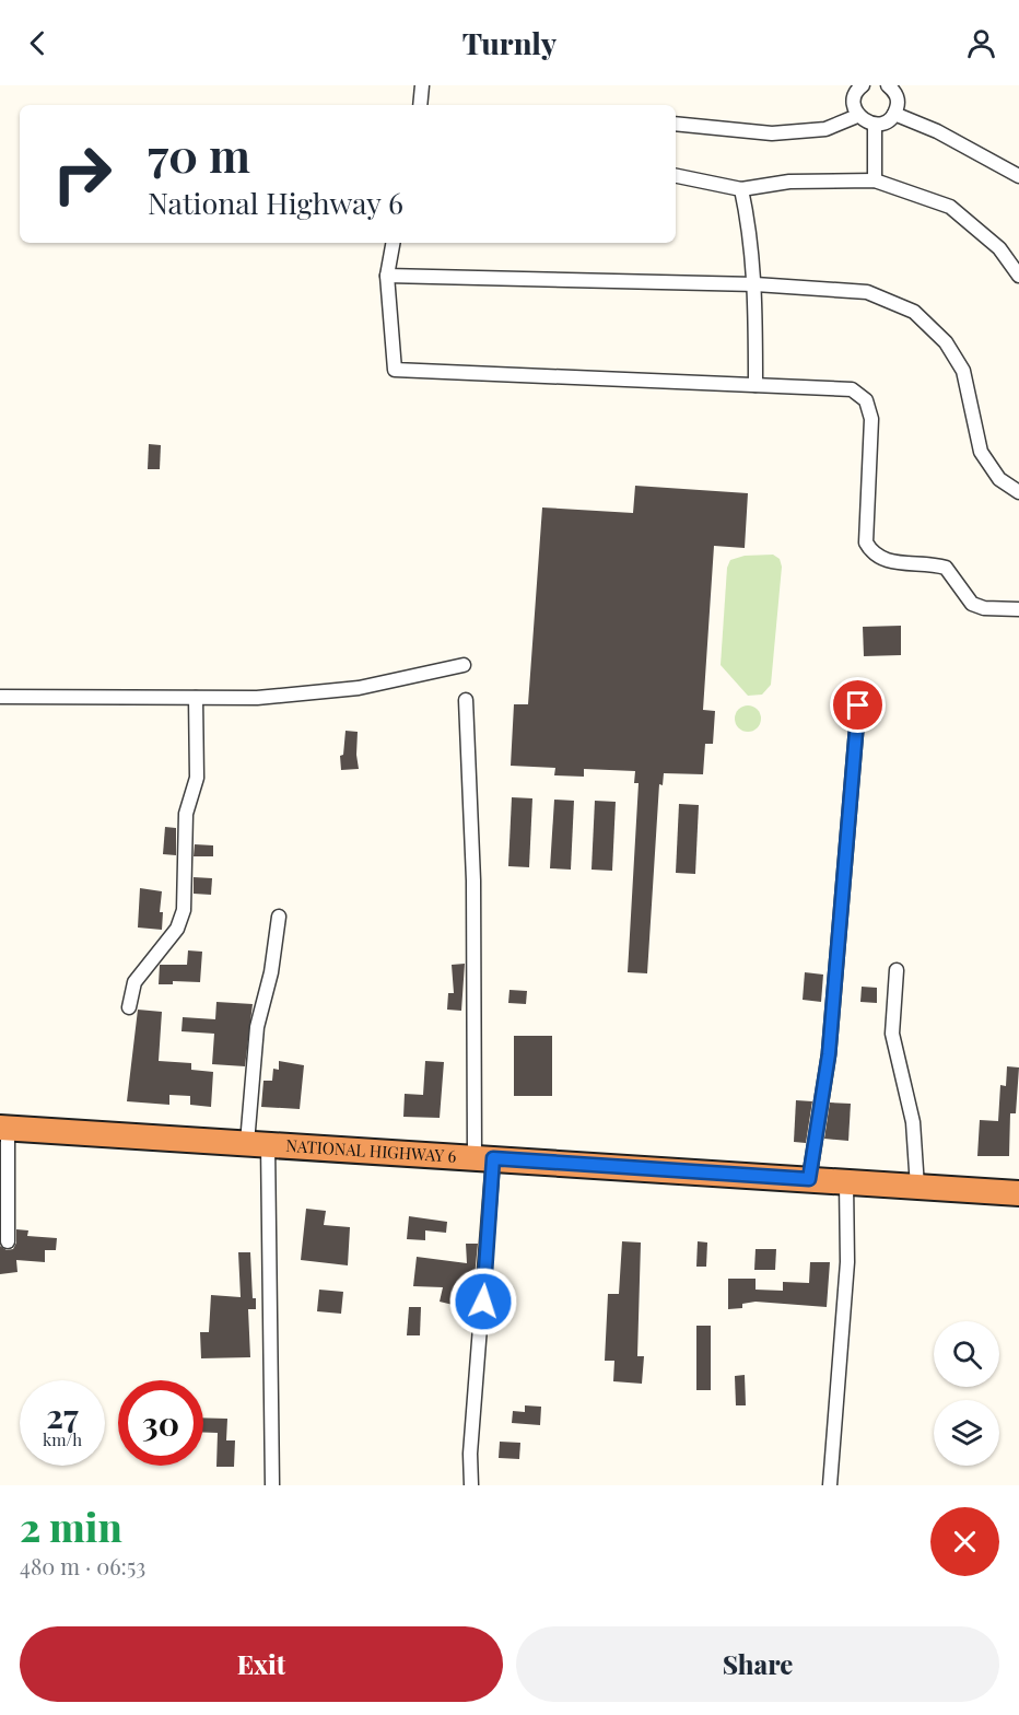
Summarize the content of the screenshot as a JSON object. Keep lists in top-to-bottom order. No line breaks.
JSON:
{"streets":{"highway":["NATIONAL HIGHWAY 6"]},"page":{"header":"Turnly","turn":["70 m","National Highway 6"],"speed":"27 km/h","limit":"30","heading":["2 min","480 m · 06:53"],"buttons":["Exit","Share"]}}
